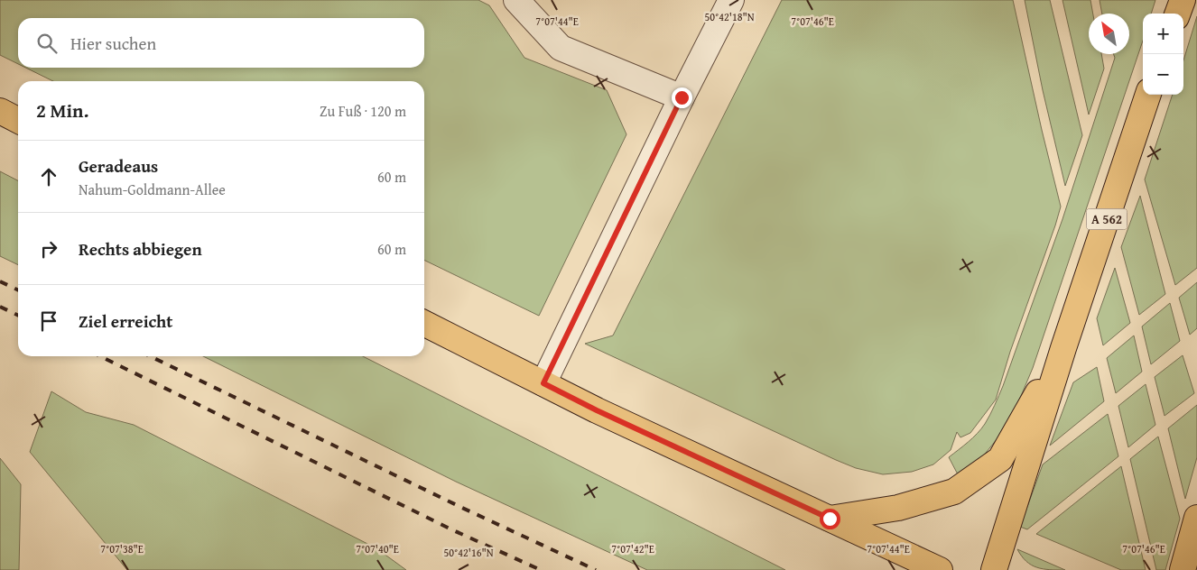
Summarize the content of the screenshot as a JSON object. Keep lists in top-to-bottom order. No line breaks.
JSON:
{"streets":{"main road":["A 562"]},"north":"top left","page":{"map_buttons":["+","−"],"search":"Hier suchen","heading":["2 Min.","Zu Fuß · 120 m"],"list":[["Geradeaus","Nahum-Goldmann-Allee","60 m"],["Rechts abbiegen","60 m"],"Ziel erreicht"]},"coordinates":["50°42'18\"N","7°07'44\"E","7°07'46\"E","7°07'38\"E","7°07'40\"E","7°07'42\"E","50°42'16\"N"]}
